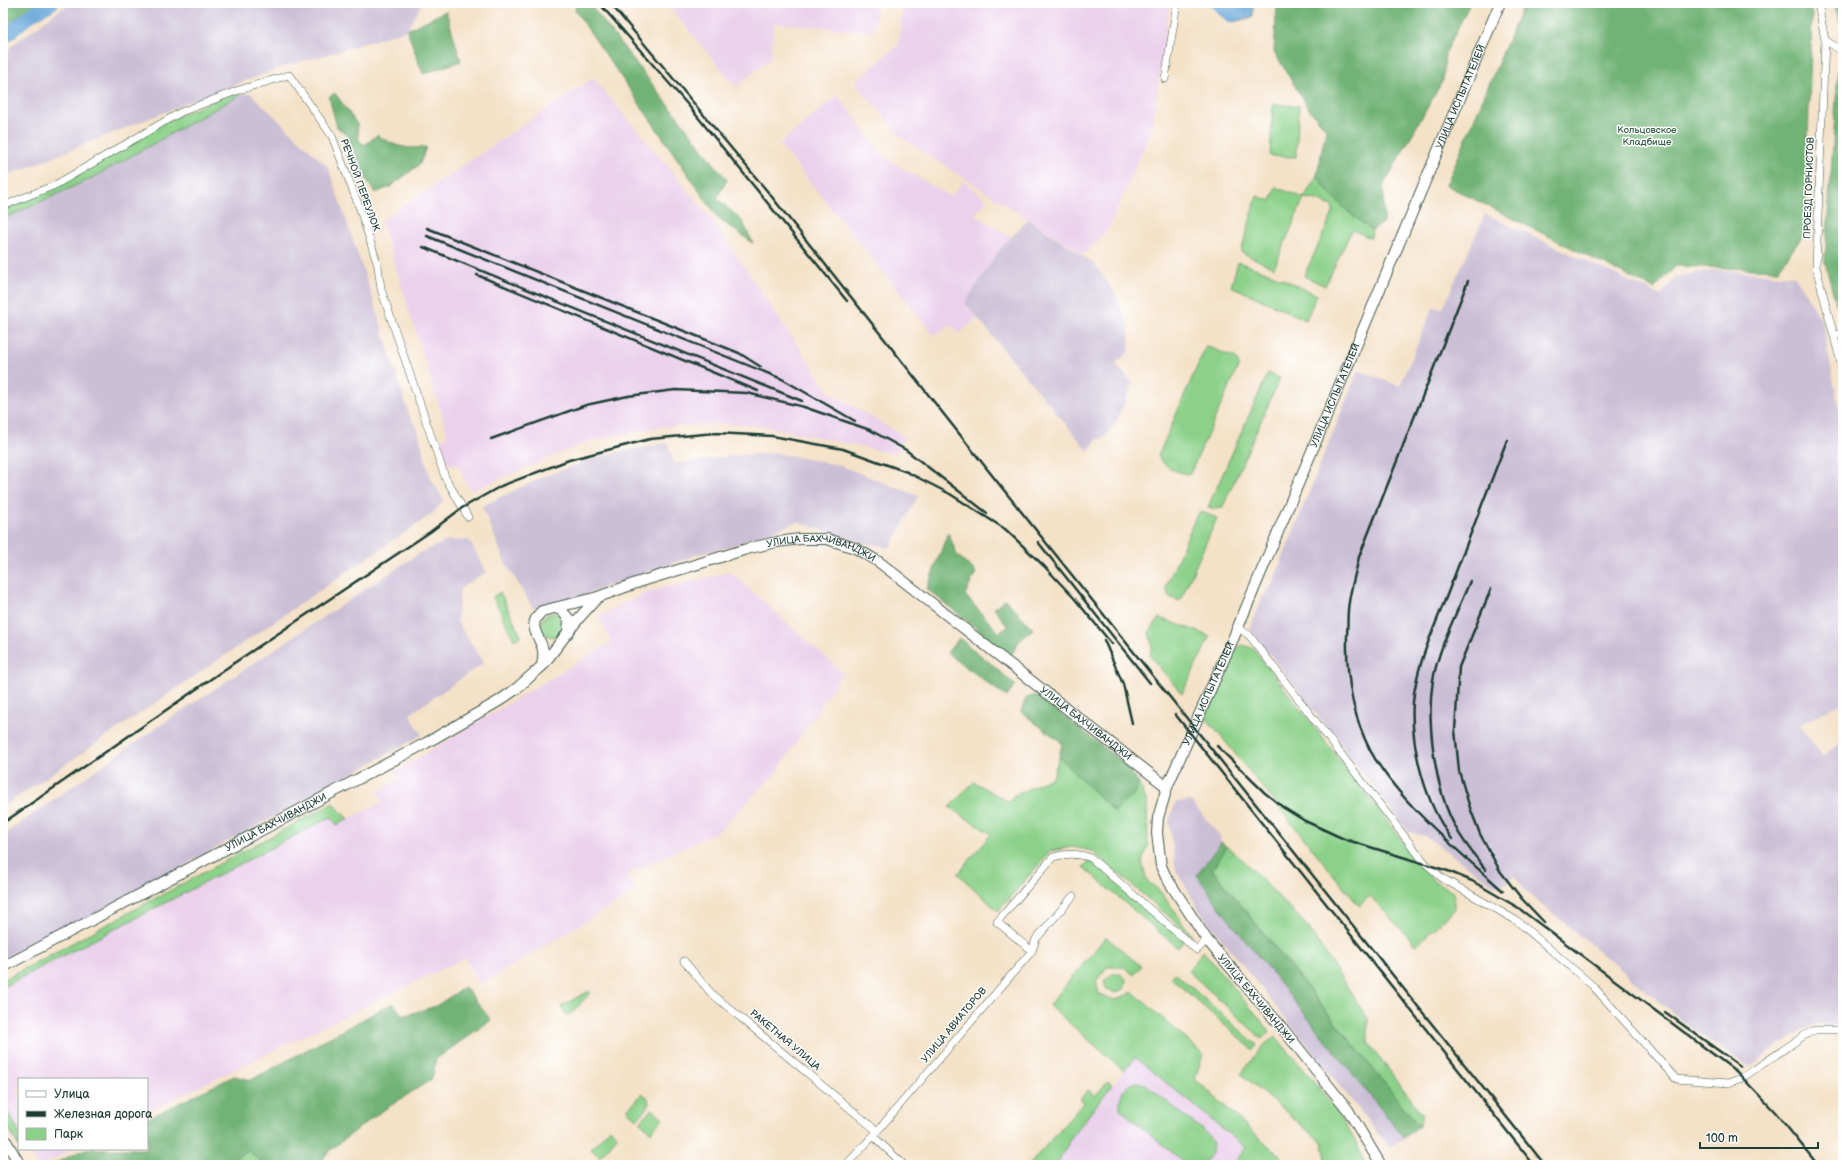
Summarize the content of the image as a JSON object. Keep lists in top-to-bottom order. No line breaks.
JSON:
{"streets":{"main road":["УЛИЦА ИСПЫТАТЕЛЕЙ","УЛИЦА БАХЧИВАНДЖИ"],"street":["РЕЧНОЙ ПЕРЕУЛОК","ПРОЕЗД ГОРНИСТОВ","УЛИЦА АВИАТОРОВ","РАКЕТНАЯ УЛИЦА"]},"crossings":[["УЛИЦА ИСПЫТАТЕЛЕЙ","УЛИЦА БАХЧИВАНДЖИ"],["УЛИЦА АВИАТОРОВ","РАКЕТНАЯ УЛИЦА"]],"parks":["Кольцовское Кладбище"],"legend":["Улица","Железная дорога","Парк"],"scale_bar":"100 m"}
